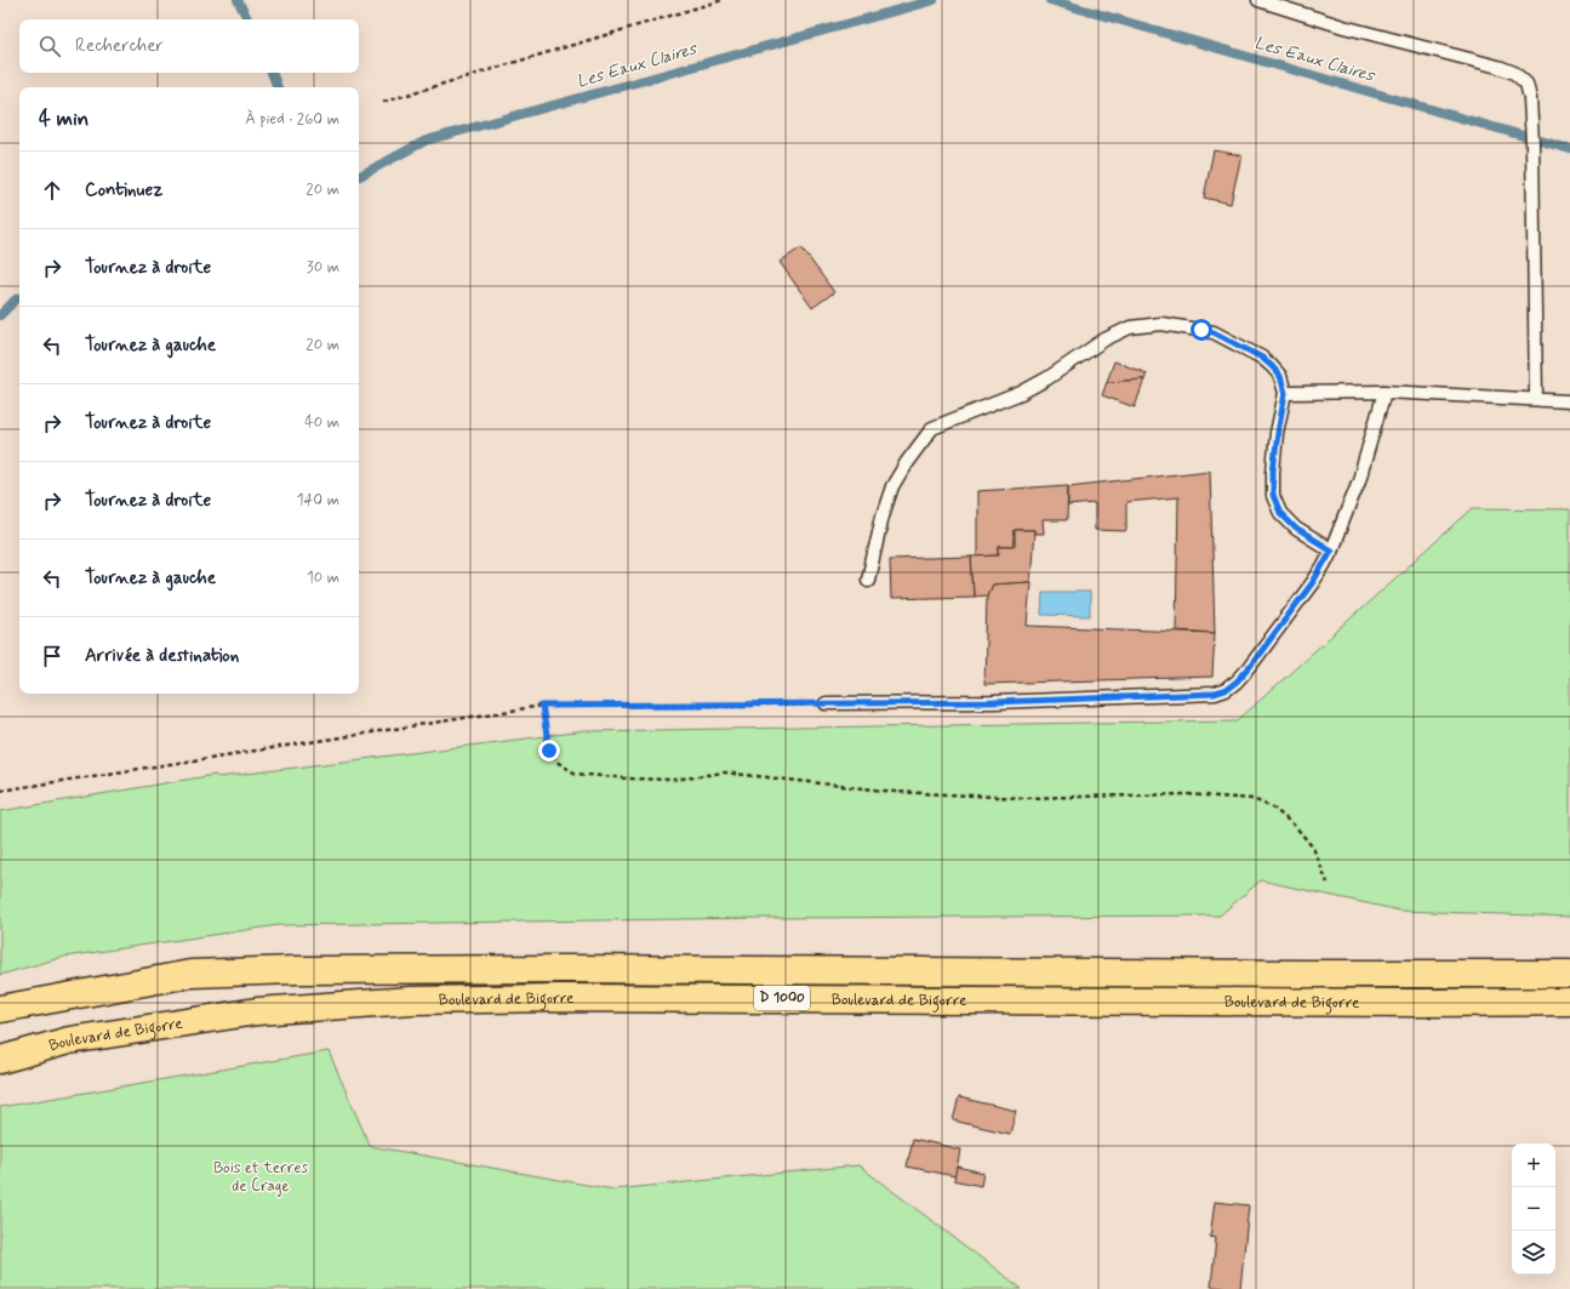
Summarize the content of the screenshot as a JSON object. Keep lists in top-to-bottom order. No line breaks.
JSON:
{"streets":{"main road":["Boulevard de Bigorre","D 1000"]},"water":["Les Eaux Claires"],"parks":["Bois et terres de Crage"],"page":{"search":"Rechercher","heading":["4 min","À pied · 260 m"],"list":[["Continuez","20 m"],["Tournez à droite","30 m"],["Tournez à gauche","20 m"],["Tournez à droite","40 m"],["Tournez à droite","140 m"],["Tournez à gauche","10 m"],"Arrivée à destination"],"map_buttons":["+","−"]}}
